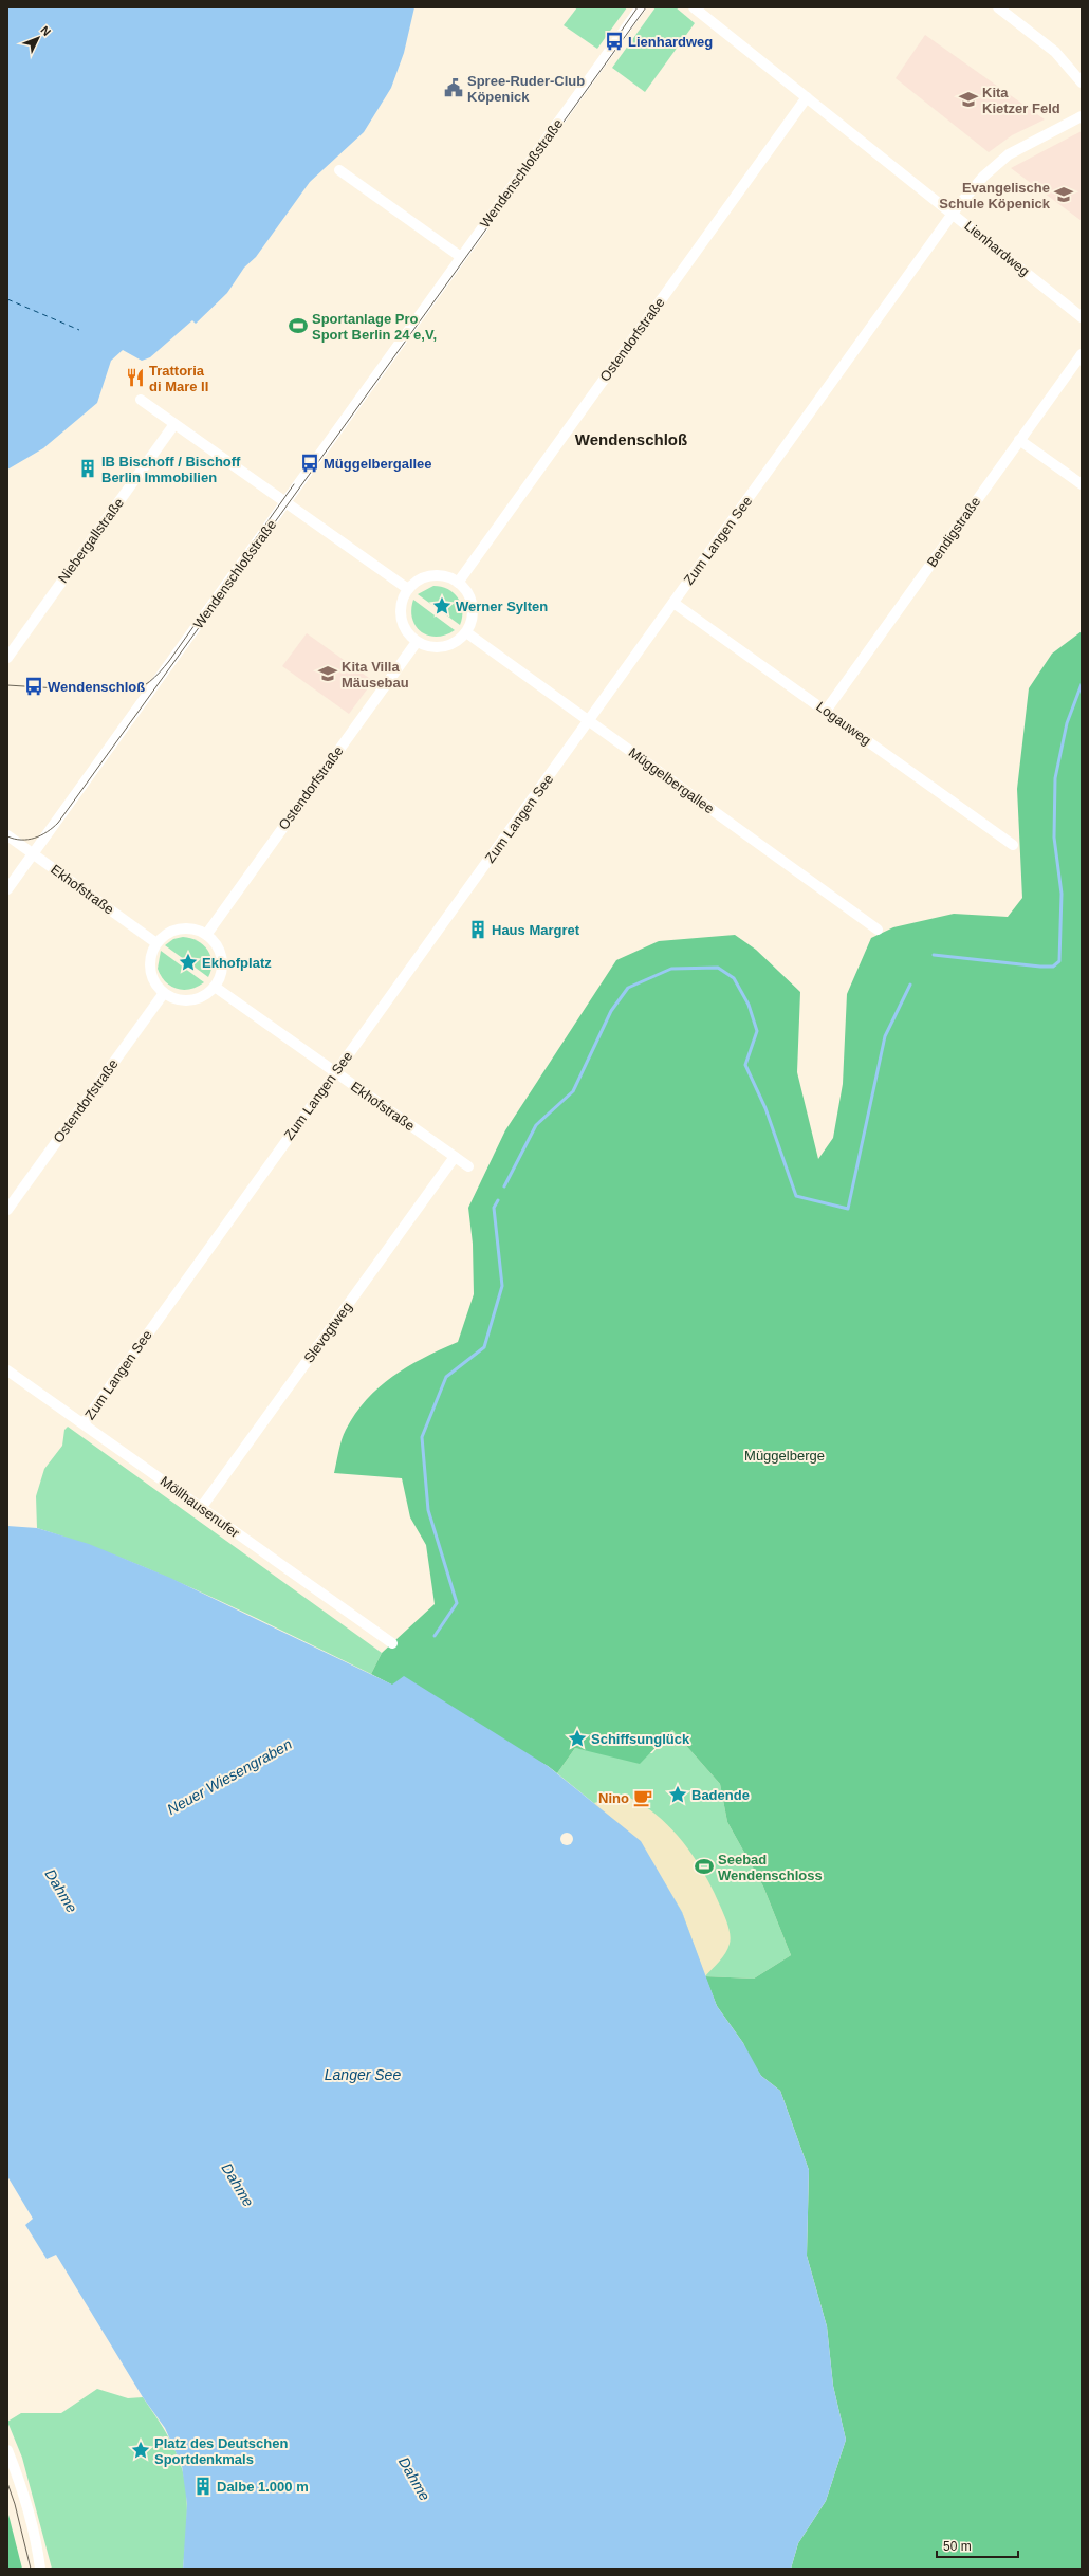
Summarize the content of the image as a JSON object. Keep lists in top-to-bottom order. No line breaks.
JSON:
{"streets":{"street":["Wendenschloßstraße","Lienhardweg","Ostendorfstraße","Bendigstraße","Niebergallstraße","Zum Langen See","Logauweg","Müggelbergallee","Ekhofstraße","Slevogtweg","Möllhausenufer"]},"crossings":[["Wendenschloßstraße","Ekhofstraße"],["Lienhardweg","Ostendorfstraße"],["Lienhardweg","Zum Langen See"],["Ostendorfstraße","Müggelbergallee"],["Ostendorfstraße","Ekhofstraße"],["Bendigstraße","Logauweg"],["Zum Langen See","Logauweg"],["Zum Langen See","Müggelbergallee"],["Zum Langen See","Ekhofstraße"],["Zum Langen See","Möllhausenufer"],["Ekhofstraße","Slevogtweg"],["Slevogtweg","Möllhausenufer"]],"districts":["Wendenschloß"],"water":["Neuer Wiesengraben","Dahme","Langer See"],"parks":["Müggelberge"],"places":{"bus stop":["Lienhardweg","Müggelbergallee","Wendenschloß"],"public building":["Spree-Ruder-Club Köpenick"],"school or university":["Kita Kietzer Feld","Evangelische Schule Köpenick","Kita Villa Mäusebau"],"sports":["Sportanlage Pro Sport Berlin 24 e,V,","Seebad Wendenschloss"],"restaurant":["Trattoria di Mare II"],"building":["IB Bischoff / Bischoff Berlin Immobilien","Haus Margret","Dalbe 1.000 m"],"place":["Werner Sylten","Ekhofplatz","Schiffsunglück","Badende","Platz des Deutschen Sportdenkmals"],"cafe":["Nino"]},"scale_bar":"50 m","north":"top right"}
